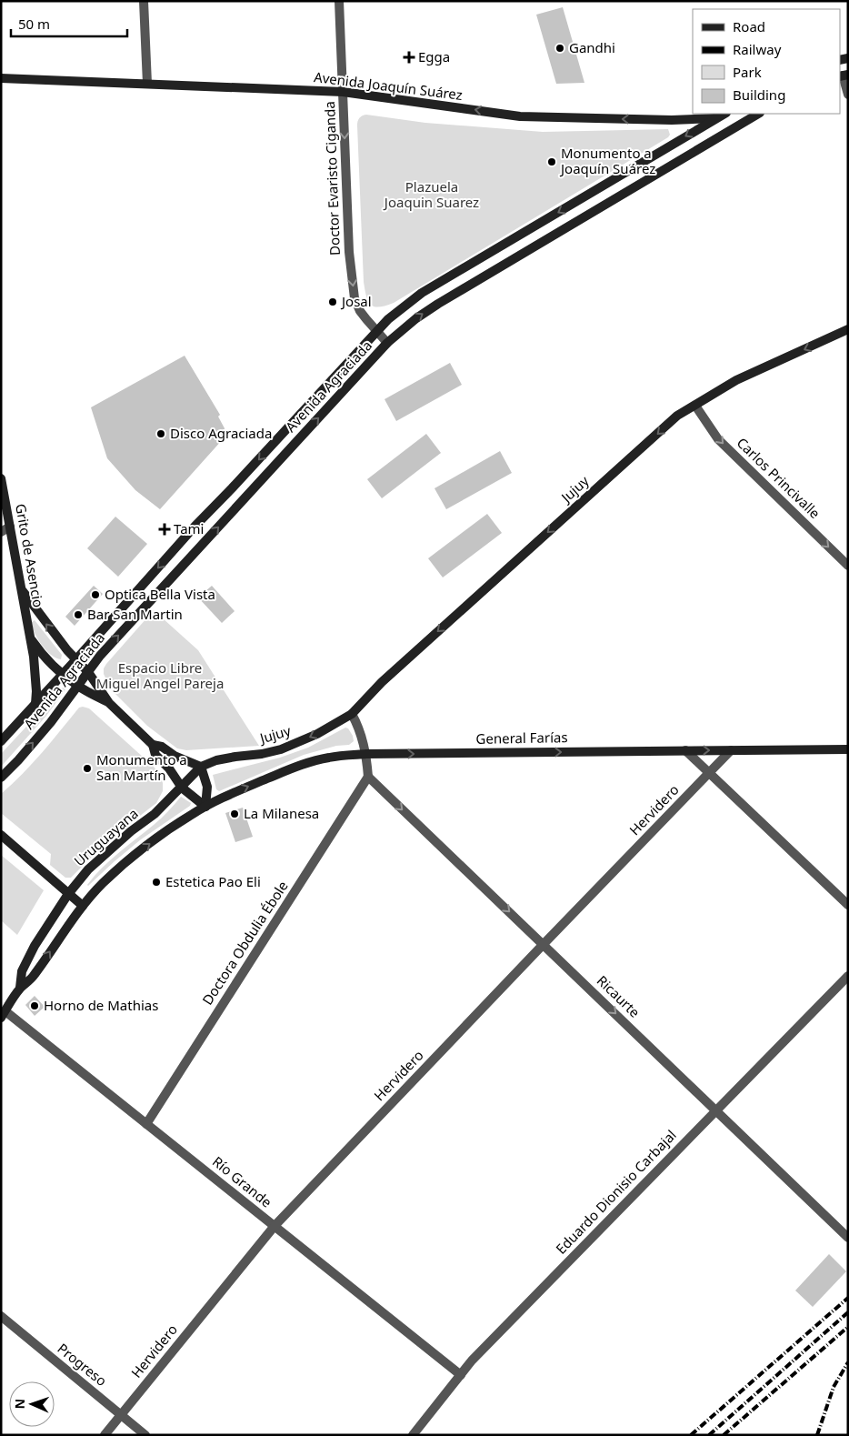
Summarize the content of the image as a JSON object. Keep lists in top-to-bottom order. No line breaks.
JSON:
{"streets":{"street":["Avenida Joaquín Suárez","Doctor Evaristo Ciganda","Avenida Agraciada","Carlos Princivalle","Jujuy","Grito de Asencio","General Farías","Hervidero","Uruguayana","Doctora Obdulia Ébole","Ricaurte","Río Grande","Eduardo Dionisio Carbajal","Progreso"]},"crossings":[["Avenida Joaquín Suárez","Doctor Evaristo Ciganda"],["Avenida Joaquín Suárez","Avenida Agraciada"],["Doctor Evaristo Ciganda","Avenida Agraciada"],["Avenida Agraciada","Grito de Asencio"],["Carlos Princivalle","Jujuy"],["Jujuy","Uruguayana"],["General Farías","Hervidero"],["General Farías","Uruguayana"],["Hervidero","Ricaurte"],["Hervidero","Río Grande"],["Hervidero","Progreso"],["Uruguayana","Río Grande"],["Doctora Obdulia Ébole","Ricaurte"],["Doctora Obdulia Ébole","Río Grande"],["Ricaurte","Eduardo Dionisio Carbajal"],["Río Grande","Eduardo Dionisio Carbajal"]],"one_way":["Avenida Joaquín Suárez","Doctor Evaristo Ciganda","Carlos Princivalle","Jujuy","General Farías","Ricaurte"],"parks":["Plazuela Joaquin Suarez","Espacio Libre Miguel Angel Pareja"],"places":{"other":["Gandhi","Monumento a Joaquín Suárez","Josal","Disco Agraciada","Optica Bella Vista","Bar San Martin","Monumento a San Martín","La Milanesa","Estetica Pao Eli","Horno de Mathias"],"health":["Egga","Tami"]},"legend":["Road","Railway","Park","Building"],"scale_bar":"50 m","north":"left"}
